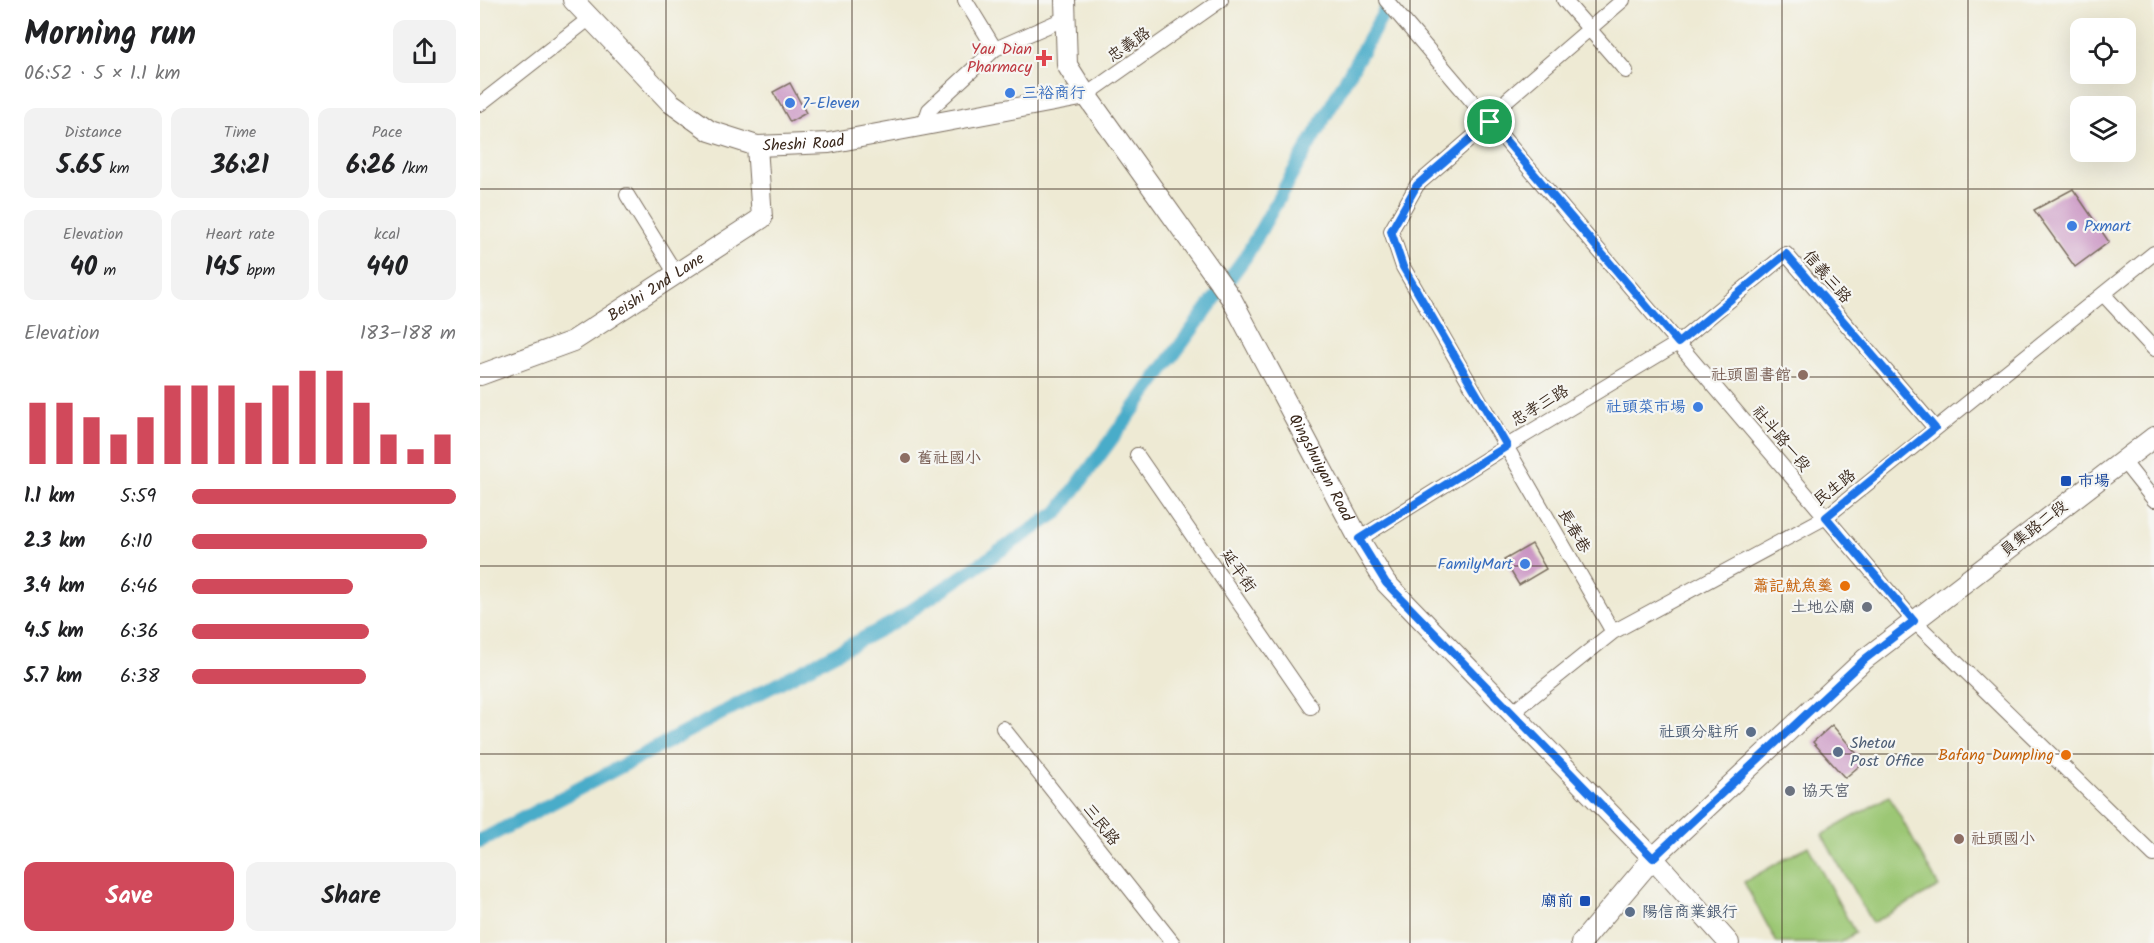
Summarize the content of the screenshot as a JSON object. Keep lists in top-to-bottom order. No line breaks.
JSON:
{"streets":{"street":["忠義路","Sheshi Road","信義三路","Beishi 2nd Lane","忠孝三路","社斗路一段","Qingshuiyan Road","民生路","員集路二段","長春巷","延平街","三民路"]},"crossings":[["忠義路","Sheshi Road"],["忠義路","Qingshuiyan Road"],["Sheshi Road","Beishi 2nd Lane"],["Sheshi Road","Qingshuiyan Road"],["信義三路","忠孝三路"],["信義三路","社斗路一段"],["信義三路","民生路"],["忠孝三路","社斗路一段"],["忠孝三路","Qingshuiyan Road"],["忠孝三路","長春巷"],["社斗路一段","民生路"],["社斗路一段","員集路二段"],["社斗路一段","長春巷"],["Qingshuiyan Road","民生路"],["Qingshuiyan Road","員集路二段"],["民生路","長春巷"]],"places":{"health":["Yau Dian Pharmacy"],"other":["三裕商行","7-Eleven","Pxmart","社頭圖書館","社頭菜市場","舊社國小","FamilyMart","蕭記魷魚羹","土地公廟","社頭分駐所","Shetou Post Office","Bafang Dumpling","協天宮","社頭國小","陽信商業銀行"],"transit":["市場","廟前"]},"page":{"heading":["Morning run","06:52 · 5 × 1.1 km"],"stats":[["Distance","5.65 km"],["Time","36:21"],["Pace","6:26 /km"],["Elevation","40 m"],["Heart rate","145 bpm"],["kcal","440"]],"chart":["Elevation","183–188 m"],"list":[{"name":"1.1 km","note":"5:59"},{"name":"2.3 km","note":"6:10"},{"name":"3.4 km","note":"6:46"},{"name":"4.5 km","note":"6:36"},{"name":"5.7 km","note":"6:38"}],"buttons":["Save","Share"]}}
